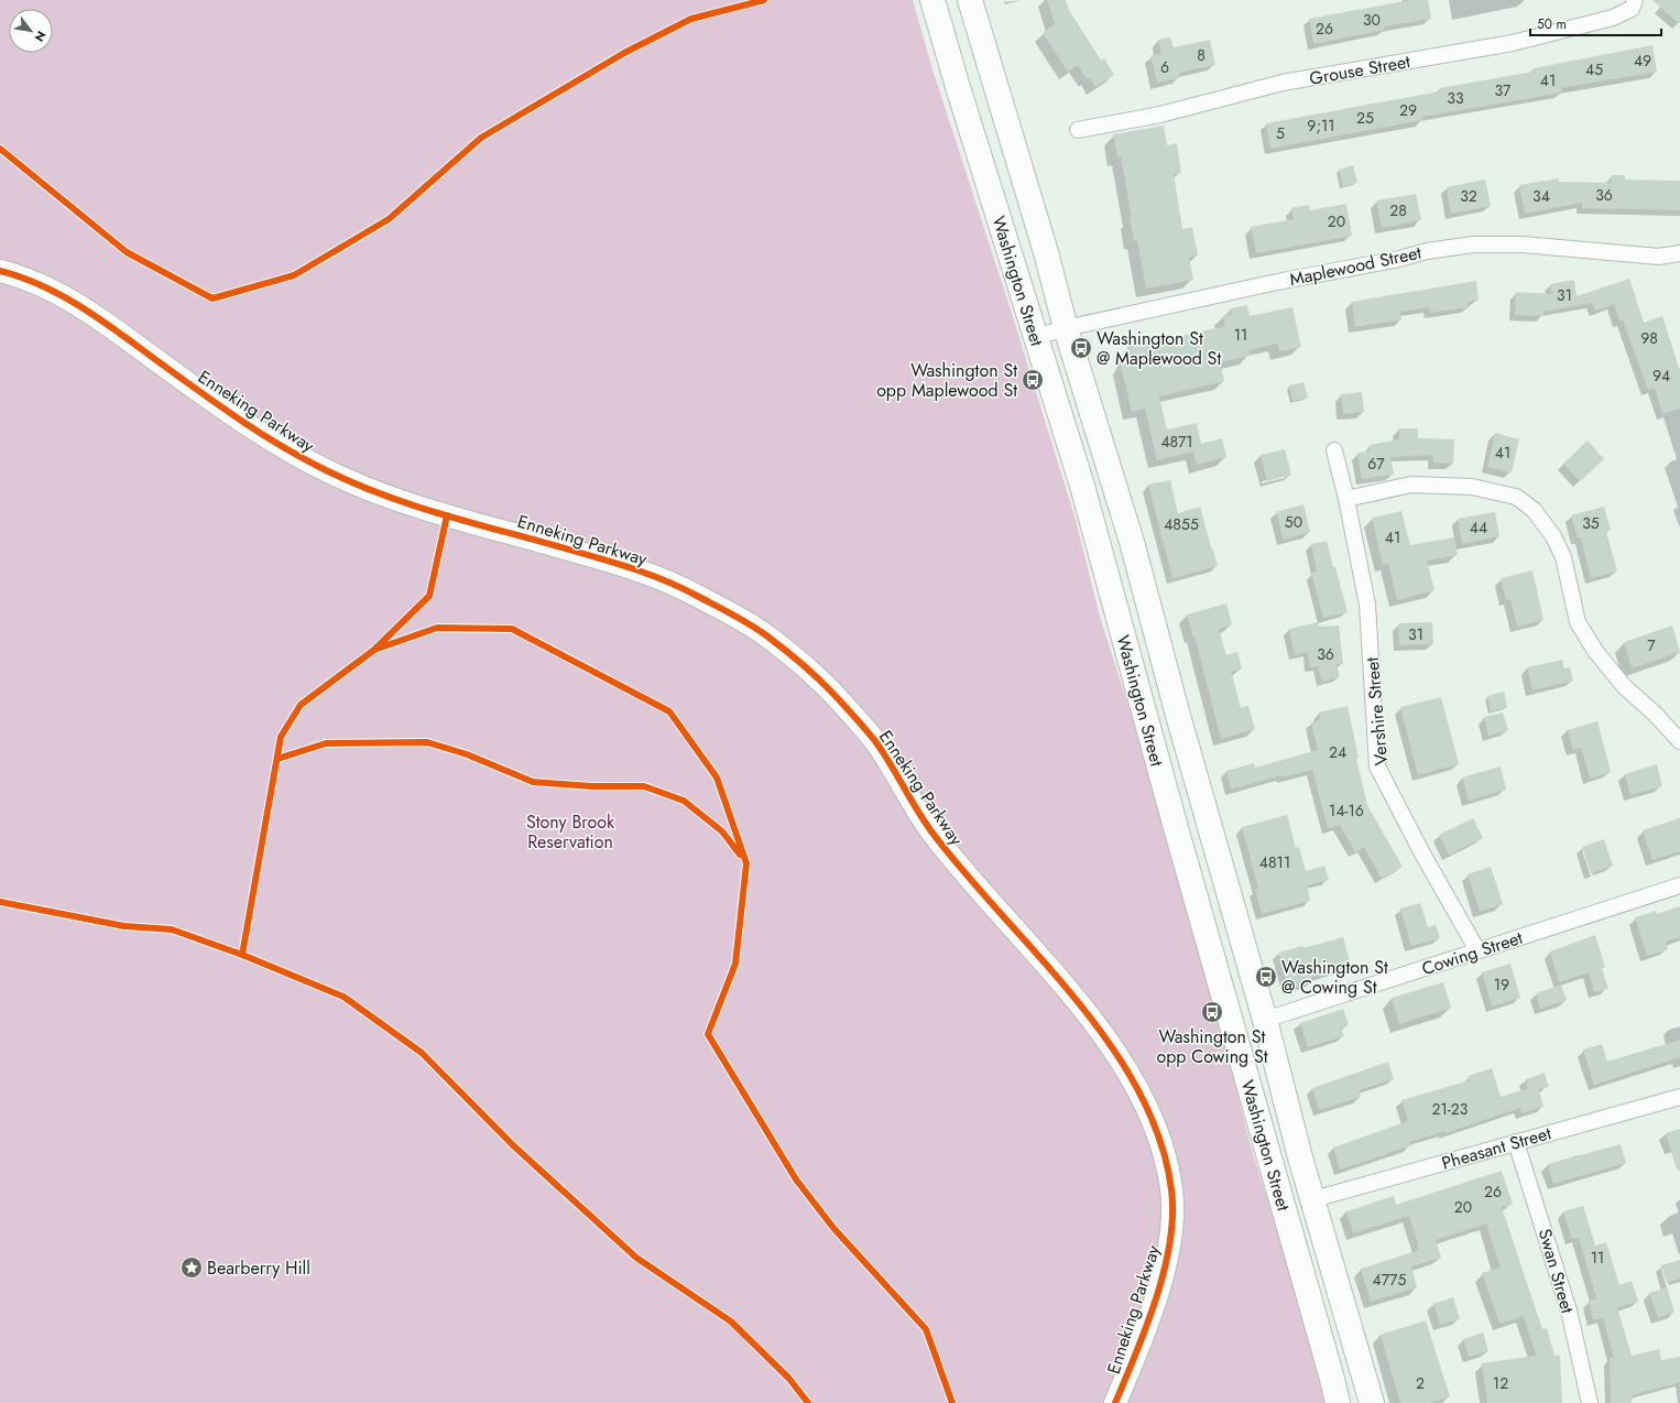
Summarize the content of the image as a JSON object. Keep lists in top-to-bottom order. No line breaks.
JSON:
{"streets":{"main road":["Washington Street","Enneking Parkway"],"street":["Grouse Street","Maplewood Street","Vershire Street","Cowing Street","Pheasant Street","Swan Street"]},"crossings":[["Maplewood Street","Washington Street"],["Washington Street","Cowing Street"],["Washington Street","Pheasant Street"],["Vershire Street","Cowing Street"],["Pheasant Street","Swan Street"]],"parks":["Stony Brook Reservation"],"places":{"bus stop":["Washington St @ Maplewood St","Washington St opp Maplewood St","Washington St @ Cowing St","Washington St opp Cowing St"],"place":["Bearberry Hill"]},"house_numbers":["30","26","8","49","6","45","41","37","33","29","25","9;11","5","36","32","34","28","20","31","11","98","94","4871","41","67","50","35","4855","44","41","31","7","36","24","14-16","4811","19","21-23","26","20","11","4775","2","12"],"scale_bar":"50 m","north":"bottom right"}
